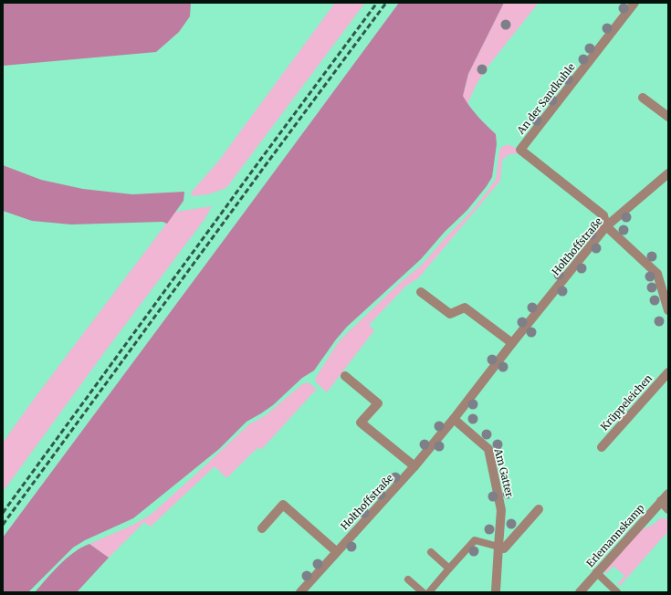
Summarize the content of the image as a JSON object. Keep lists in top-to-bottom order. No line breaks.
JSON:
{"streets":{"street":["An der Sandkuhle","Holthoffstraße","Krüppeleichen","Am Gatter","Erlemannskamp"]},"crossings":[["An der Sandkuhle","Holthoffstraße"],["Holthoffstraße","Am Gatter"]]}
